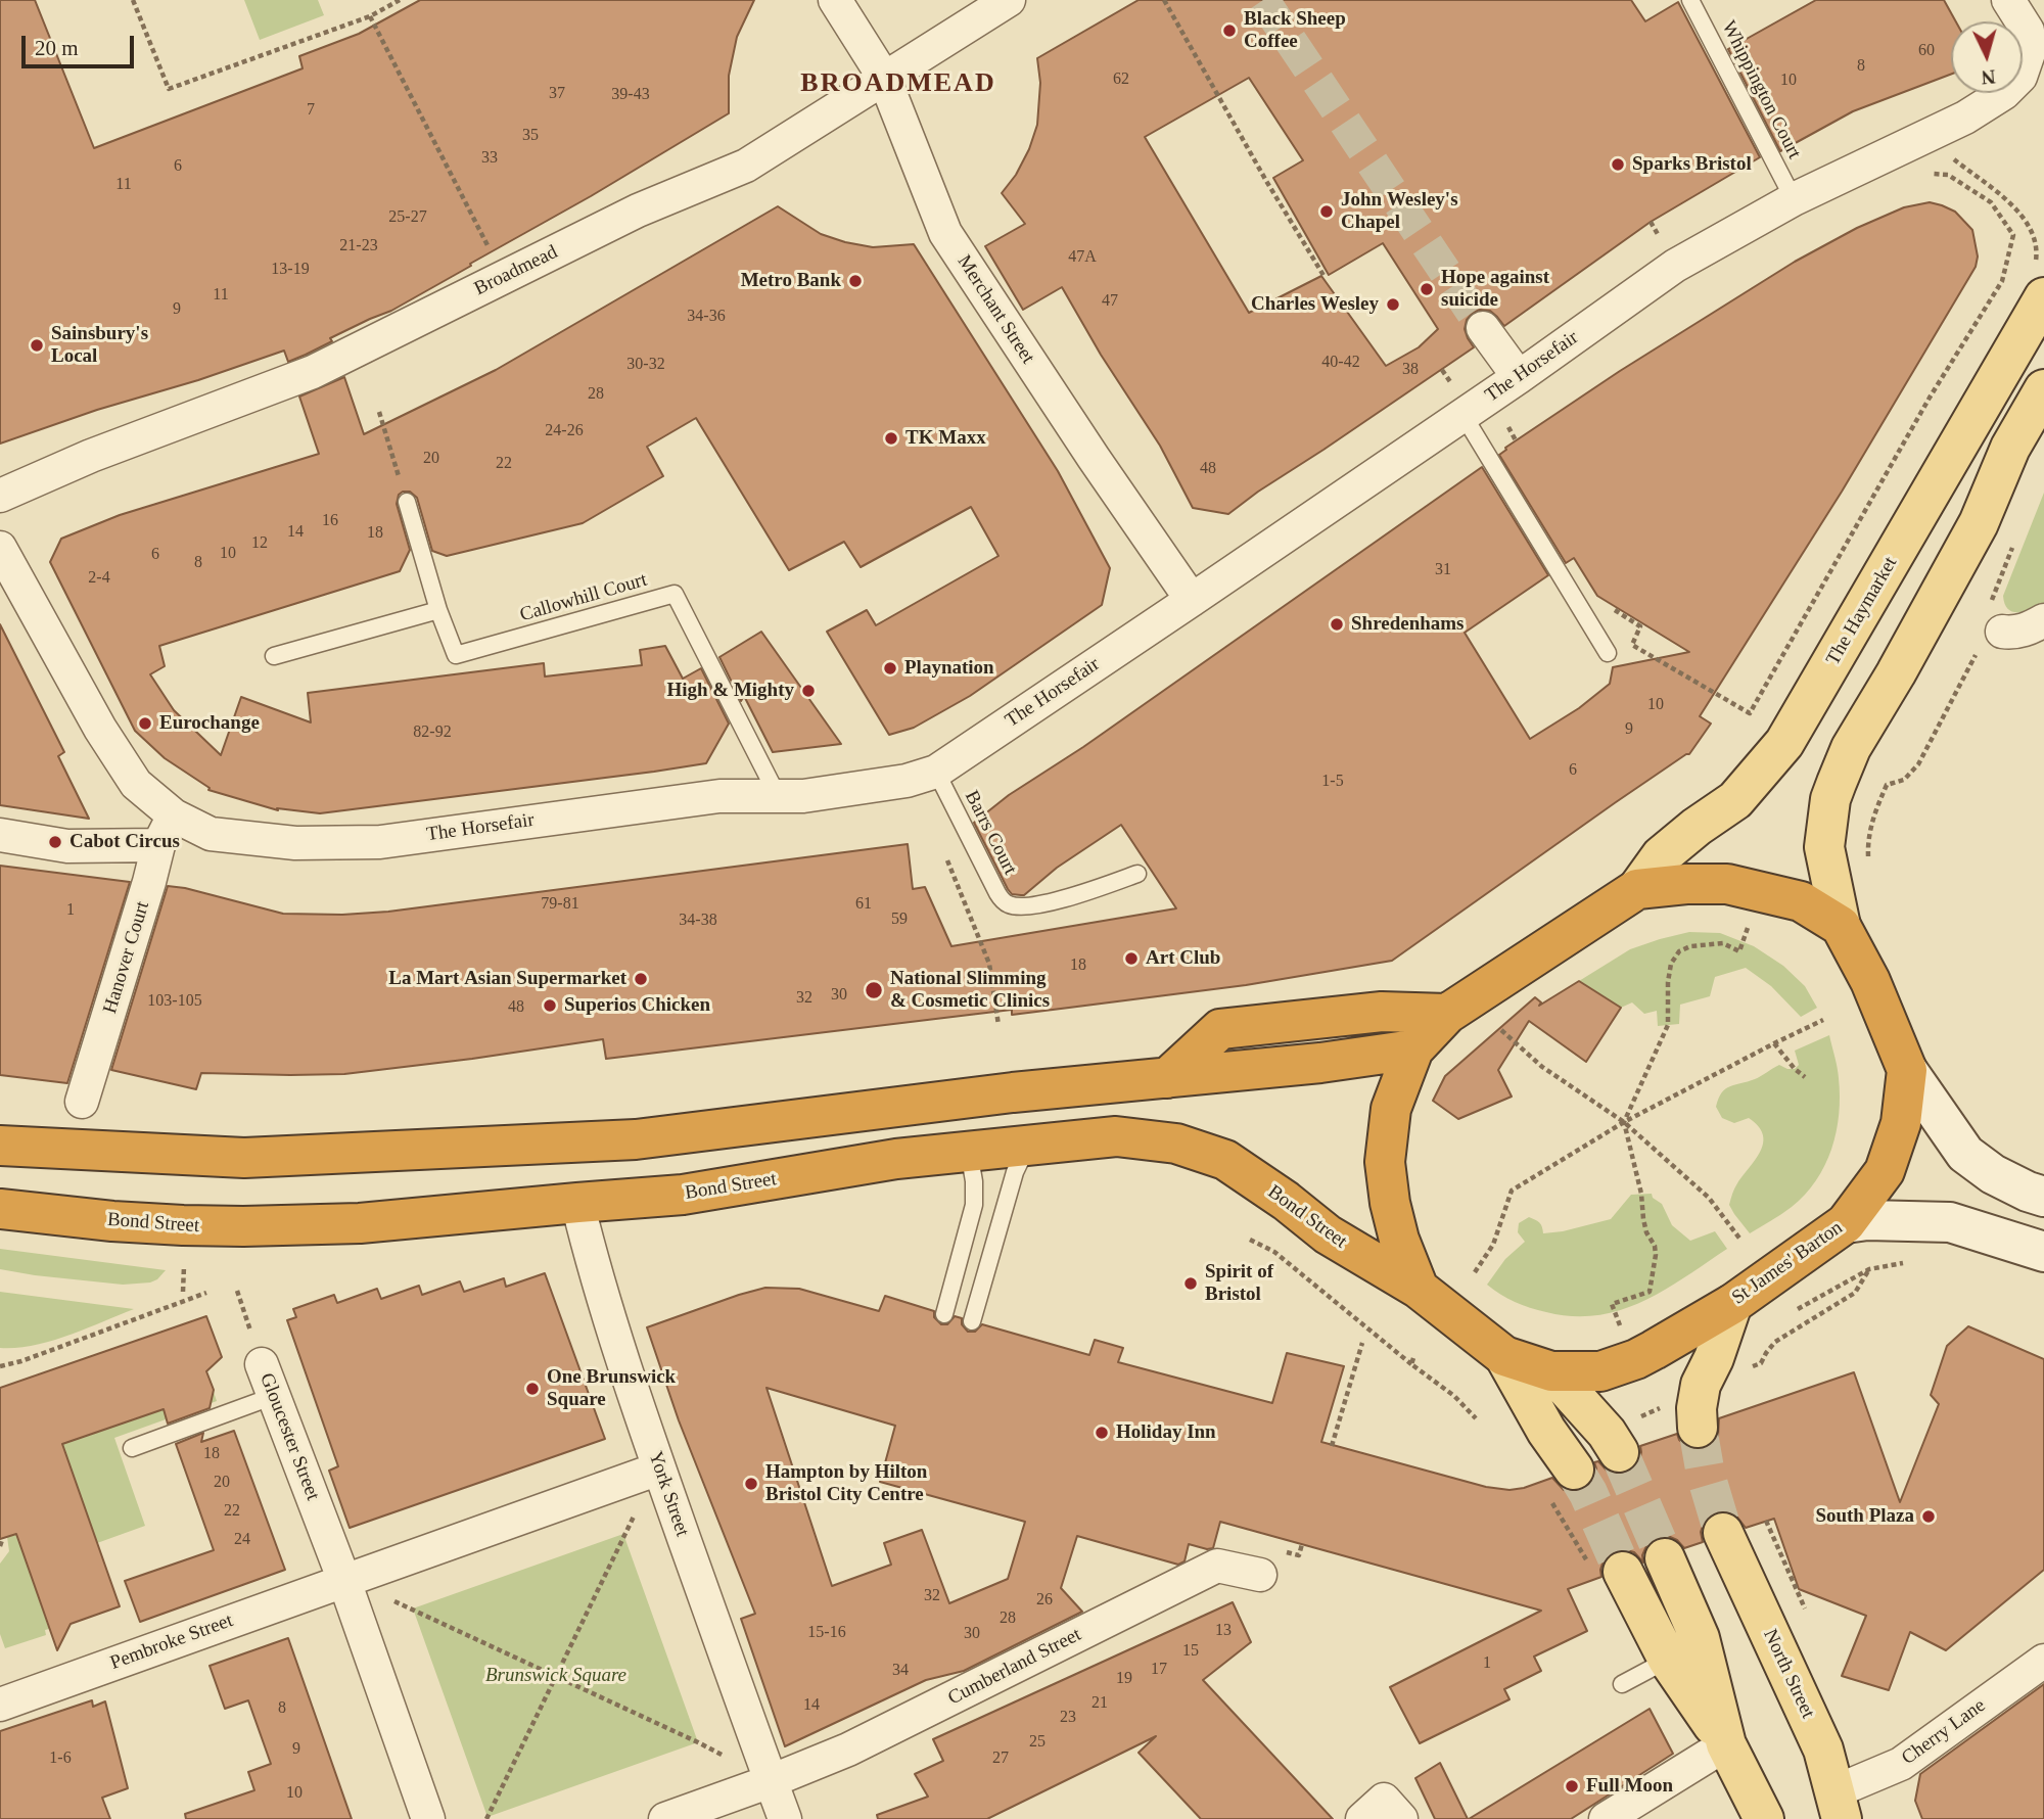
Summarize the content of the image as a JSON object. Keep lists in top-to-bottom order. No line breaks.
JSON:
{"streets":{"highway":["Bond Street","St James' Barton"],"main road":["The Haymarket","North Street"],"street":["Broadmead","Merchant Street","The Horsefair","Hanover Court","Gloucester Street","York Street","Pembroke Street","Cumberland Street","Cherry Lane"],"lane":["Whippington Court","Callowhill Court","Barrs Court"]},"crossings":[["Whippington Court","The Horsefair"],["Broadmead","Merchant Street"],["Merchant Street","The Horsefair"],["The Horsefair","Callowhill Court"],["The Horsefair","Barrs Court"],["The Horsefair","Hanover Court"],["Bond Street","St James' Barton"],["Bond Street","York Street"],["Gloucester Street","Pembroke Street"],["York Street","Cumberland Street"],["North Street","Cherry Lane"]],"districts":["BROADMEAD"],"parks":["Brunswick Square"],"places":["Black Sheep Coffee","Sparks Bristol","John Wesley's Chapel","Metro Bank","Hope against suicide","Charles Wesley","Sainsbury's Local","TK Maxx","Shredenhams","Playnation","High & Mighty","Eurochange","Cabot Circus","Art Club","La Mart Asian Supermarket","National Slimming & Cosmetic Clinics","Superios Chicken","Spirit of Bristol","One Brunswick Square","Holiday Inn","Hampton by Hilton Bristol City Centre","South Plaza","Full Moon"],"house_numbers":["60","8","62","10","37","39-43","7","35","33","6","11","25-27","21-23","47A","13-19","11","47","9","34-36","40-42","30-32","38","28","24-26","20","22","48","16","14","18","12","10","6","8","31","2-4","10","9","82-92","6","1-5","79-81","61","1","59","34-38","18","30","32","103-105","48","18","20","22","24","32","26","28","13","15-16","30","15","1","17","34","19","21","14","8","23","25","9","1-6","27","10"],"scale_bar":"20 m","north":"bottom"}
